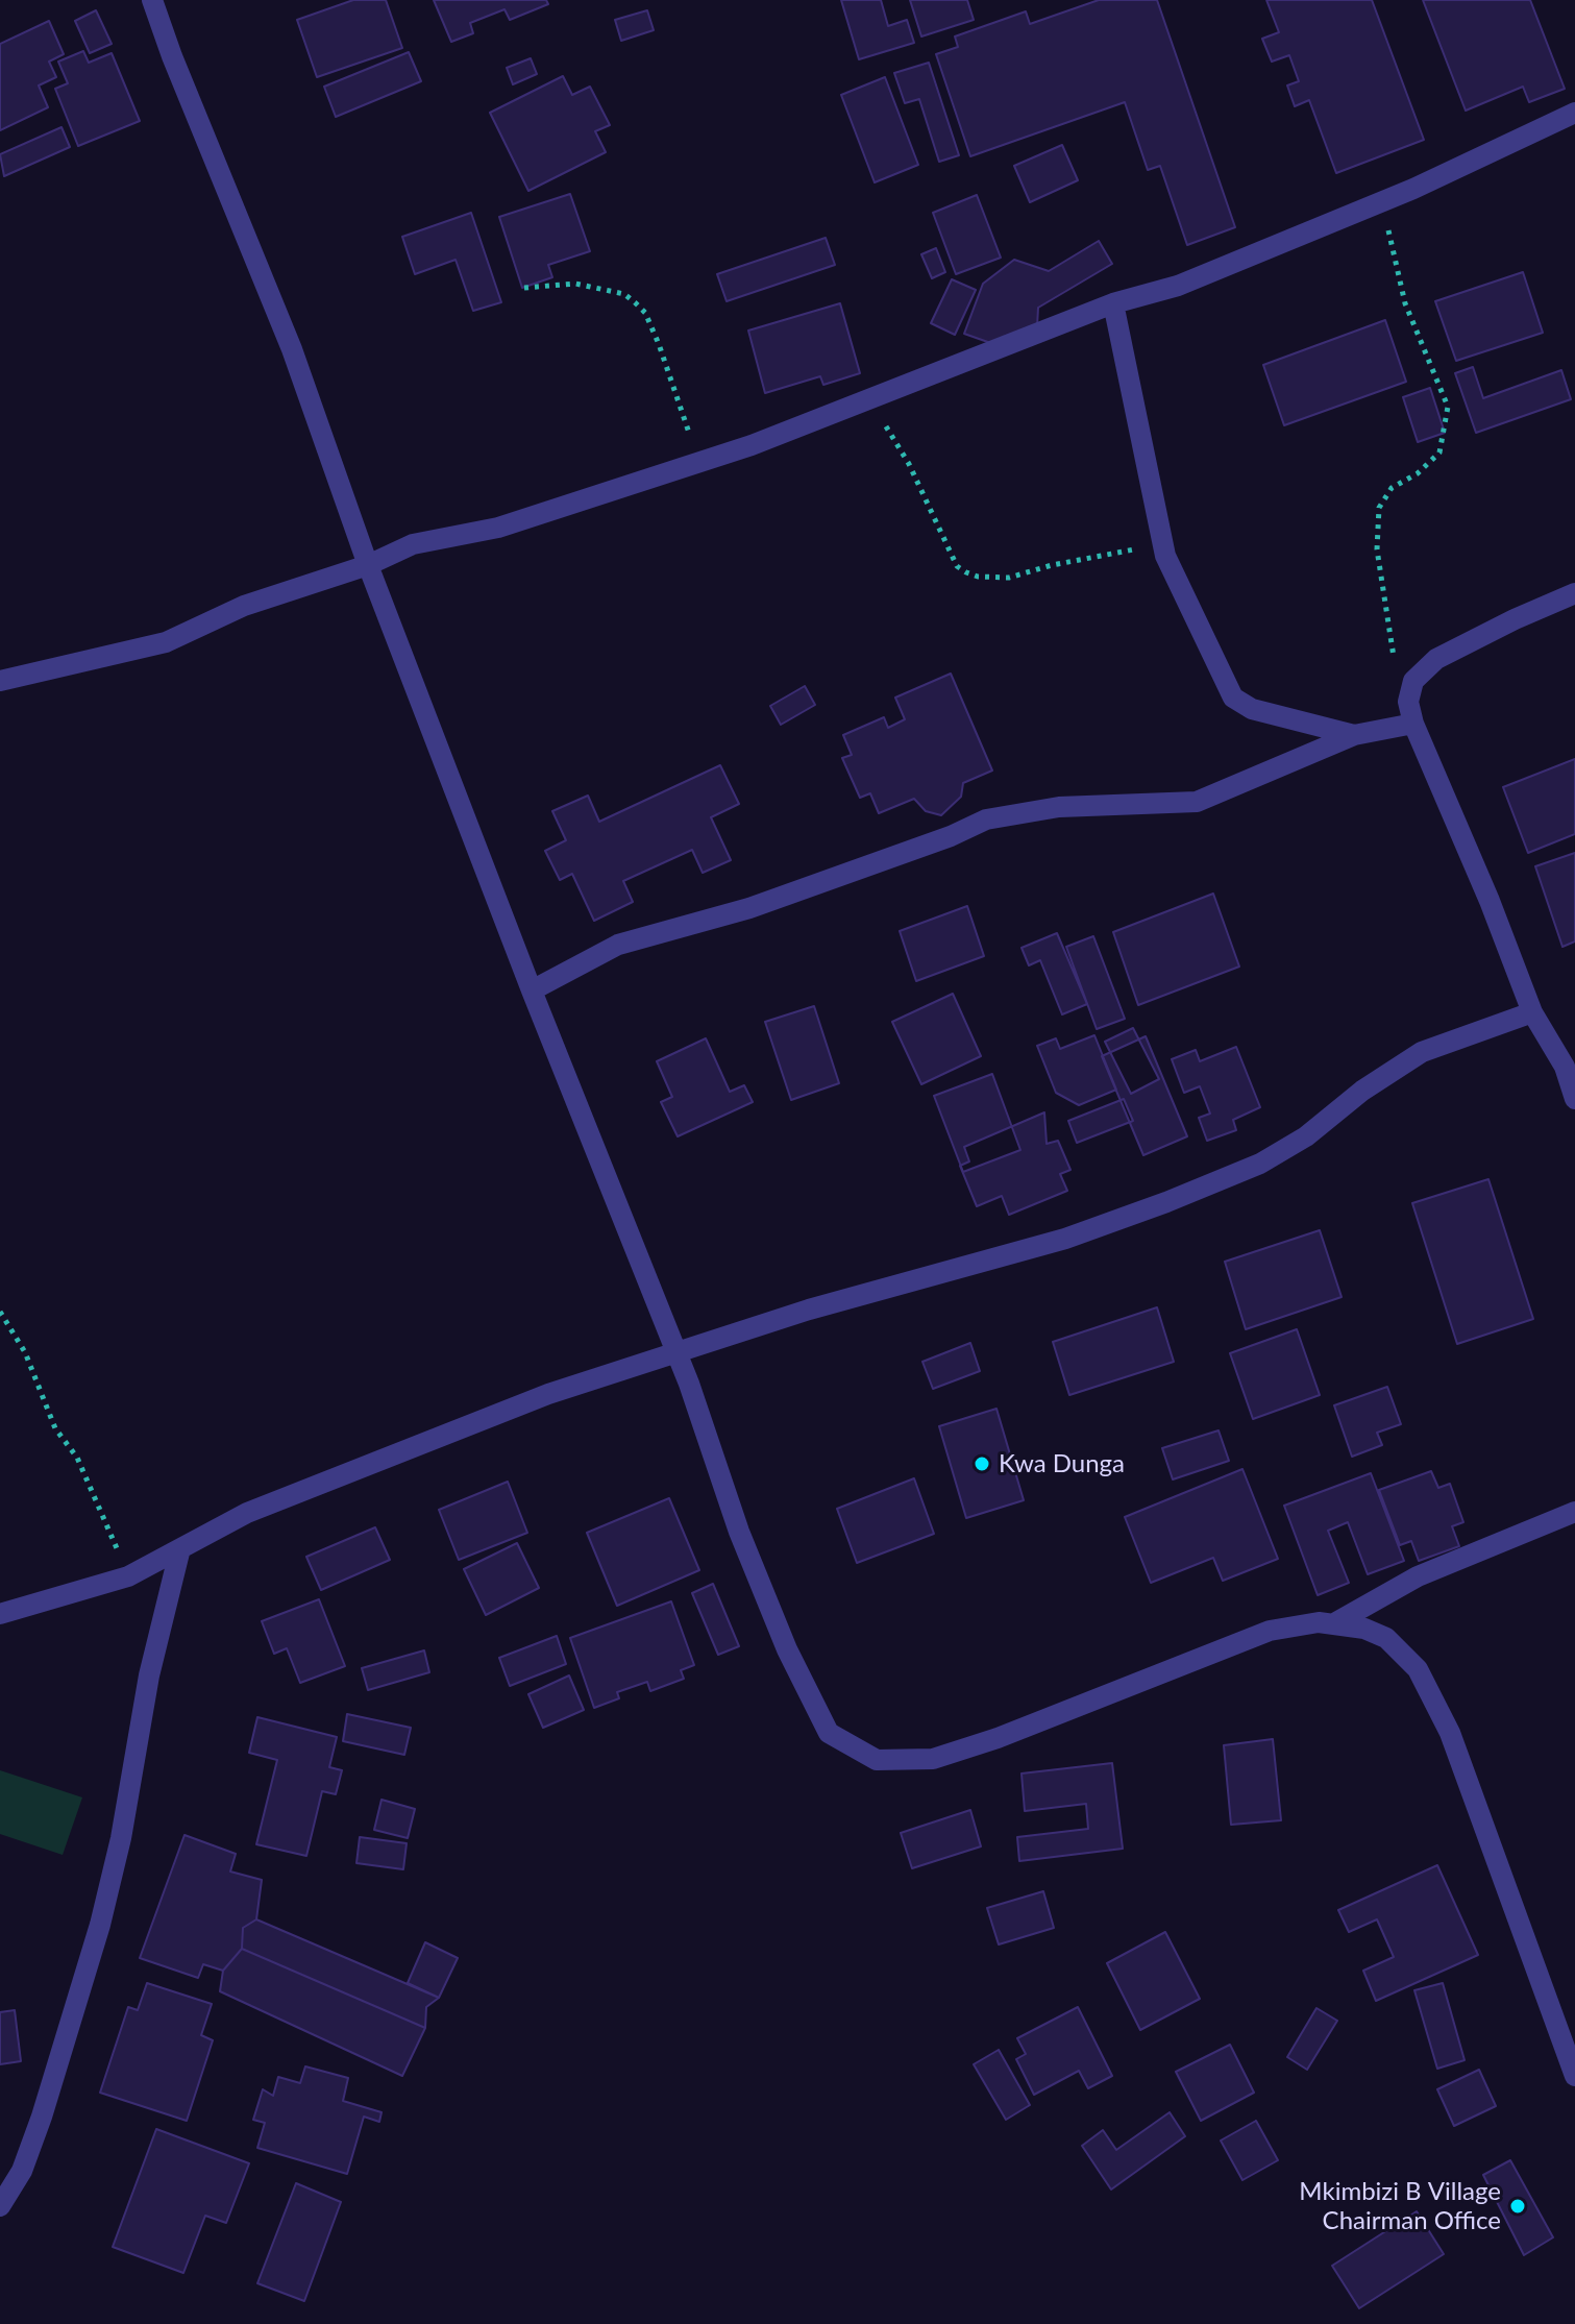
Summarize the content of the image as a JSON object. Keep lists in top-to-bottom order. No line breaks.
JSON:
{"places":["Kwa Dunga","Mkimbizi B Village Chairman Office"]}
